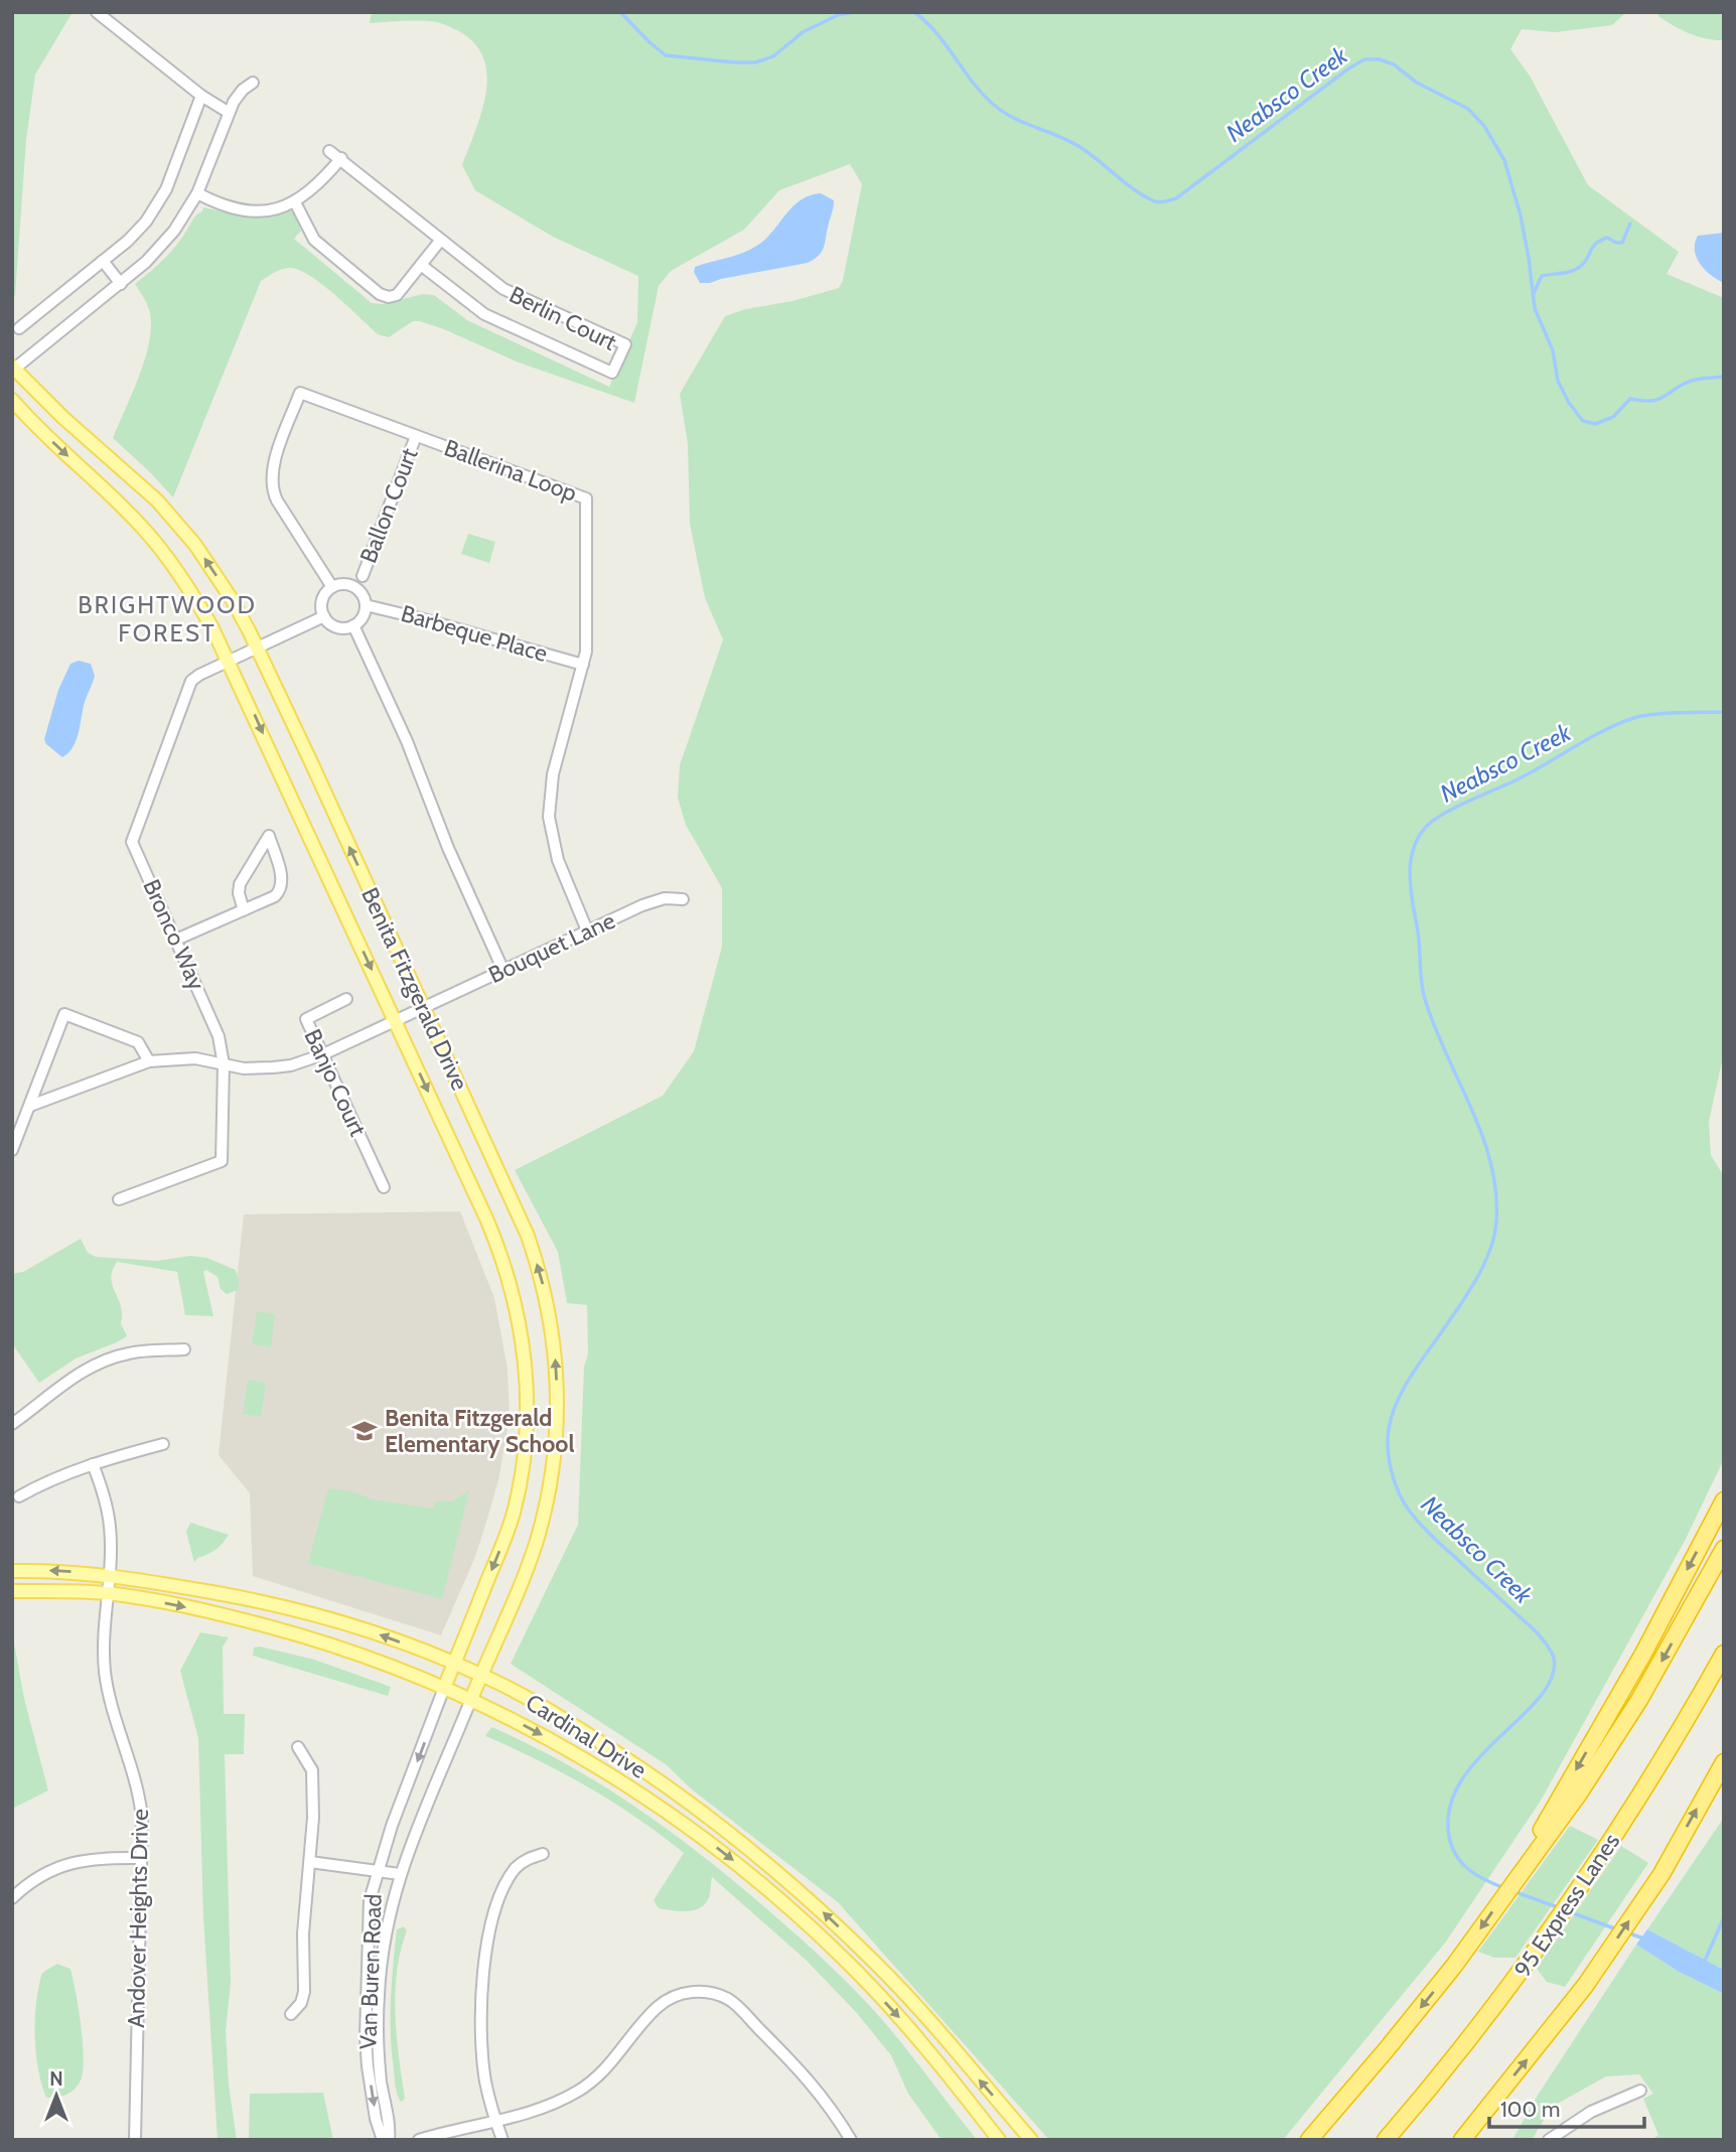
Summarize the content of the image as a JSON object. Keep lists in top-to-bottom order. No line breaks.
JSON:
{"streets":{"highway":["95 Express Lanes"],"main road":["Benita Fitzgerald Drive","Cardinal Drive"],"street":["Berlin Court","Ballerina Loop","Ballon Court","Barbeque Place","Bronco Way","Bouquet Lane","Banjo Court","Andover Heights Drive","Van Buren Road"]},"crossings":[["Ballerina Loop","Ballon Court"],["Ballerina Loop","Barbeque Place"],["Ballerina Loop","Bouquet Lane"],["Bronco Way","Bouquet Lane"],["Bronco Way","Benita Fitzgerald Drive"],["Bouquet Lane","Benita Fitzgerald Drive"],["Bouquet Lane","Banjo Court"],["Benita Fitzgerald Drive","Cardinal Drive"],["Benita Fitzgerald Drive","Van Buren Road"],["Cardinal Drive","Andover Heights Drive"],["Cardinal Drive","Van Buren Road"]],"districts":["BRIGHTWOOD FOREST"],"water":["Neabsco Creek"],"places":{"school or university":["Benita Fitzgerald Elementary School"]},"scale_bar":"100 m","north":"top"}
